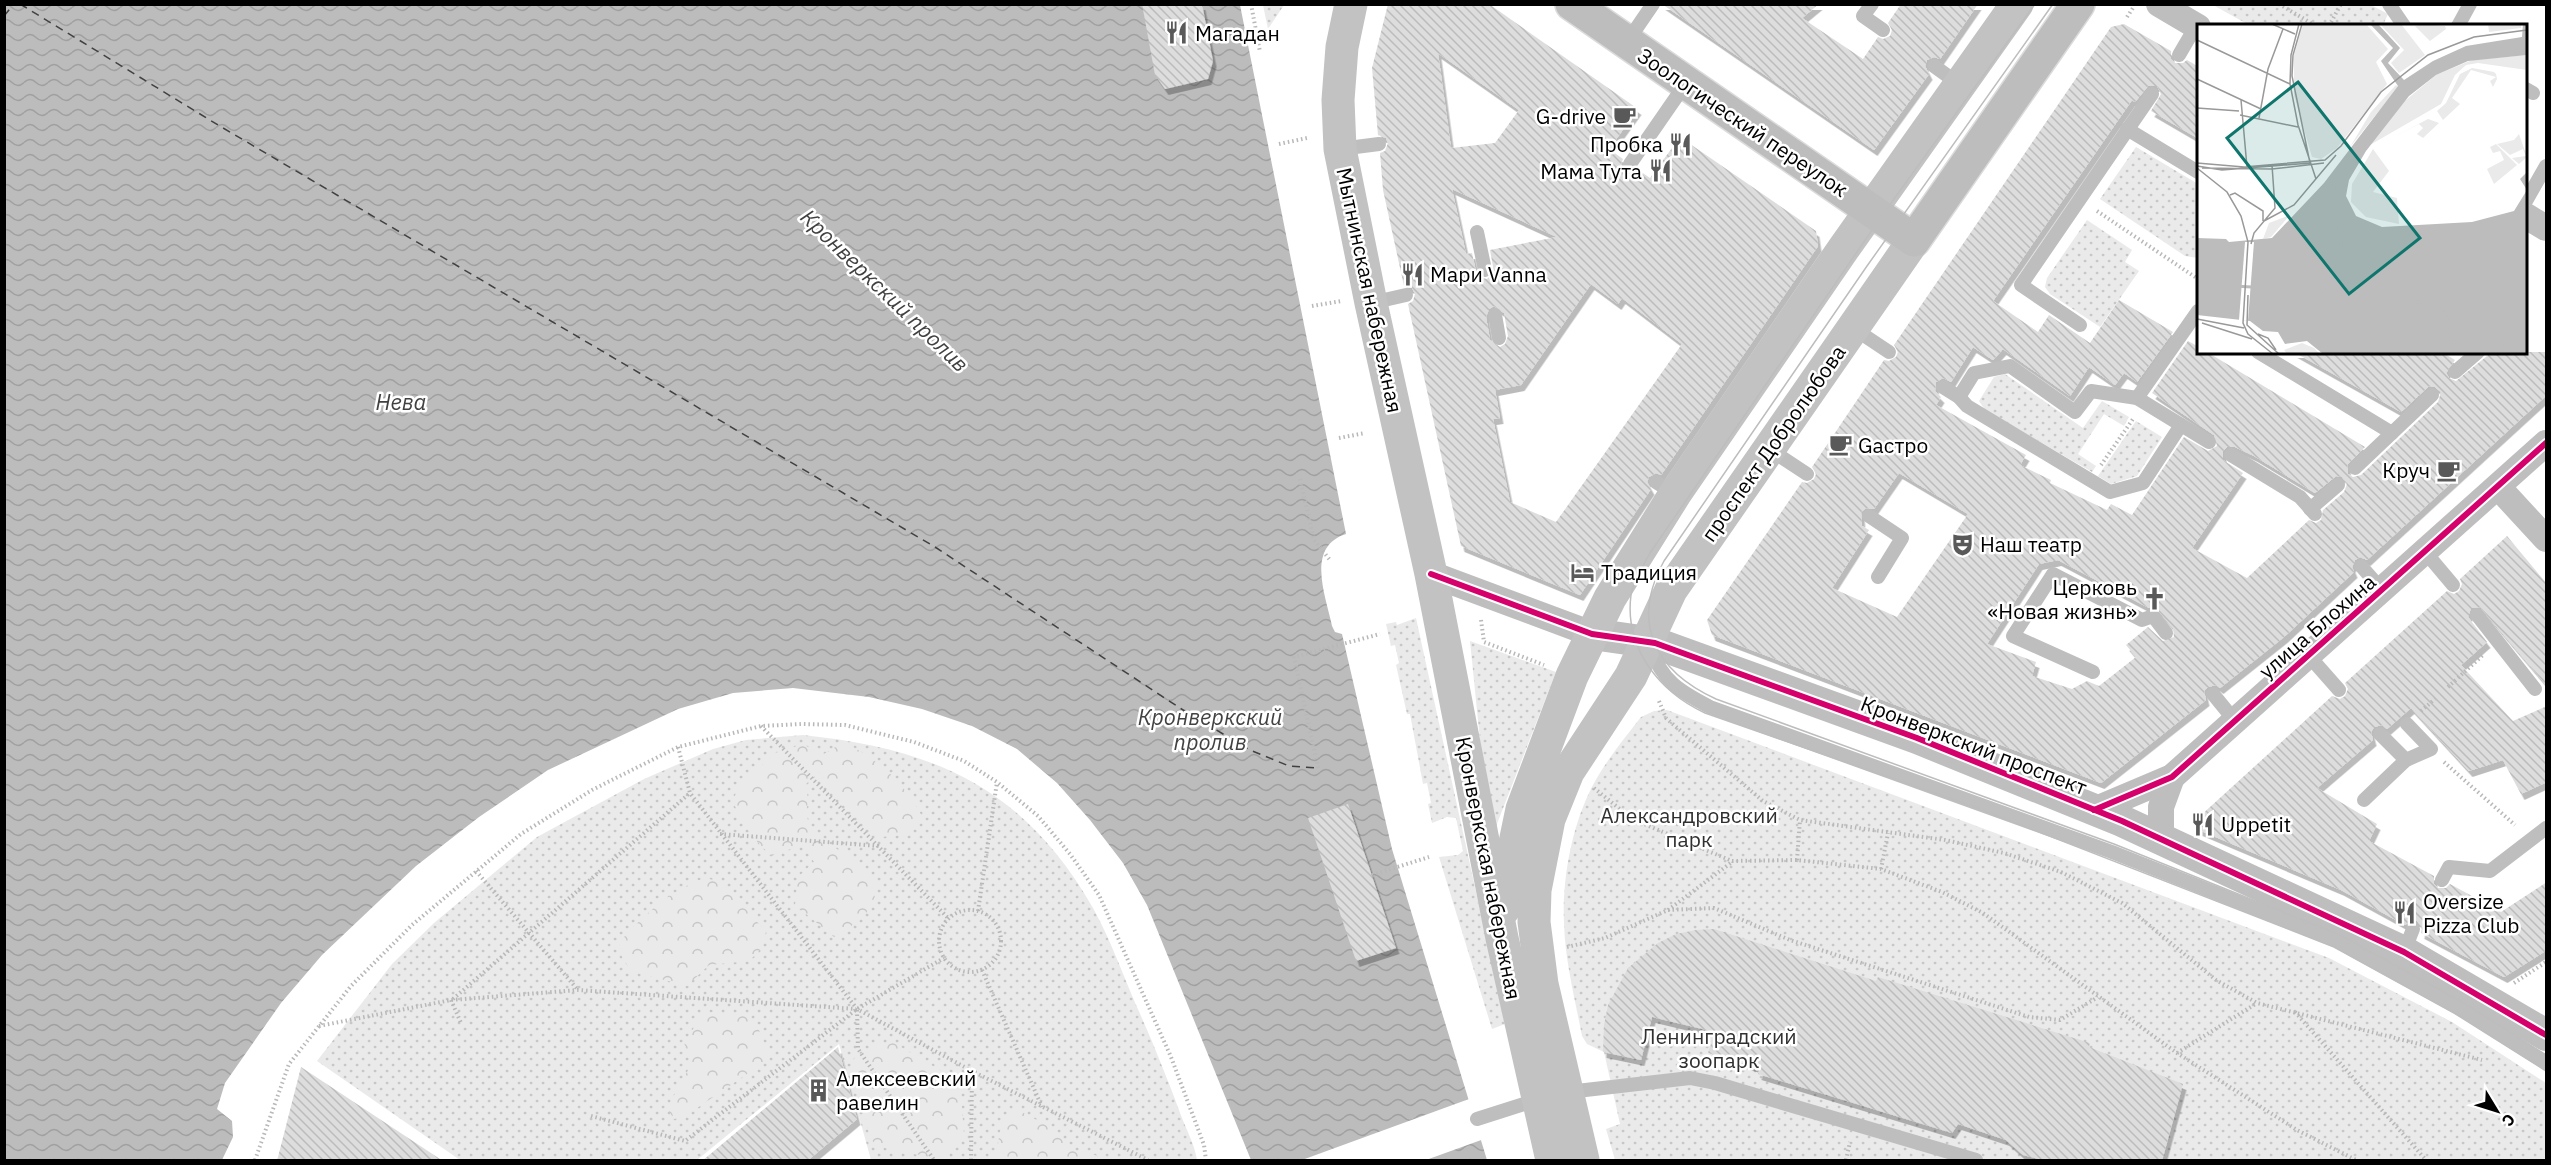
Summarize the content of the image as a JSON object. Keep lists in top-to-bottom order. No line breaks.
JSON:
{"streets":{"main road":["Зоологический переулок","Мытнинская набережная","проспект Добролюбова","Кронверкская набережная"],"street":["улица Блохина","Кронверкский проспект"]},"crossings":[["Зоологический переулок","проспект Добролюбова"],["Мытнинская набережная","Кронверкский проспект"],["Мытнинская набережная","Кронверкская набережная"],["проспект Добролюбова","Кронверкский проспект"],["проспект Добролюбова","Кронверкская набережная"],["улица Блохина","Кронверкский проспект"],["Кронверкский проспект","Кронверкская набережная"]],"water":["Кронверкский пролив","Нева"],"parks":["Александровский парк","Ленинградский зоопарк"],"places":{"restaurant":["Магадан","Пробка","Мама Тута","Мари Vаnnа","Uppetit","Oversize Pizza Club"],"cafe":["G-drive","Gастро","Круч"],"theatre":["Наш театр"],"hotel":["Традиция"],"church":["Церковь «Новая жизнь»"],"building":["Алексеевский равелин"]},"north":"bottom right"}
